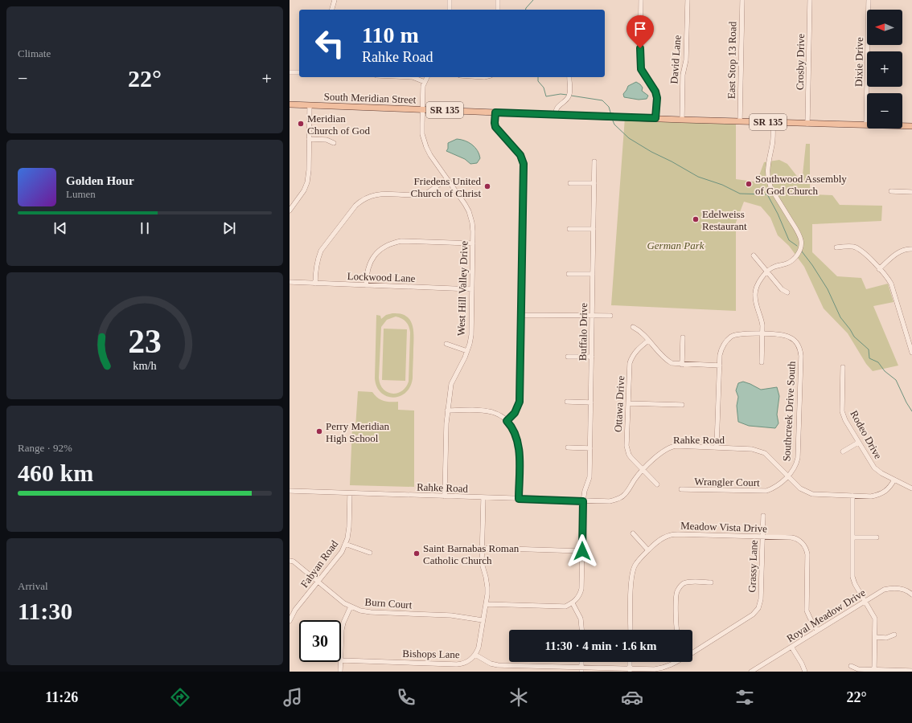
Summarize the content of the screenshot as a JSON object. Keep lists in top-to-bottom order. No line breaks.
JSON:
{"streets":{"main road":["South Meridian Street","SR 135"],"street":["David Lane","East Stop 13 Road","Crosby Drive","Dixie Drive","Lockwood Lane","West Hill Valley Drive","Buffalo Drive","Ottawa Drive","Southcreek Drive South","Rodeo Drive","Rahke Road","Wrangler Court","Meadow Vista Drive","Fabyan Road","Grassy Lane","Burn Court","Royal Meadow Drive","Bishops Lane"]},"crossings":[["David Lane","South Meridian Street"],["East Stop 13 Road","South Meridian Street"],["Crosby Drive","South Meridian Street"],["Dixie Drive","South Meridian Street"],["South Meridian Street","West Hill Valley Drive"],["Lockwood Lane","West Hill Valley Drive"],["West Hill Valley Drive","Rahke Road"],["Buffalo Drive","Rahke Road"],["Ottawa Drive","Rahke Road"],["Southcreek Drive South","Rahke Road"],["Southcreek Drive South","Wrangler Court"],["Rodeo Drive","Rahke Road"],["Rahke Road","Wrangler Court"],["Rahke Road","Fabyan Road"],["Meadow Vista Drive","Grassy Lane"],["Meadow Vista Drive","Royal Meadow Drive"],["Fabyan Road","Burn Court"]],"parks":["German Park"],"places":["Meridian Church of God","Southwood Assembly of God Church","Friedens United Church of Christ","Edelweiss Restaurant","Perry Meridian High School","Saint Barnabas Roman Catholic Church"],"north":"left","page":{"tile":["Climate",["Range · 92%","460 km"],["Arrival","11:30"]],"map_buttons":["+","−"],"turn":["110 m","Rahke Road"],"heat":["−","22°","+"],"song":["Golden Hour","Lumen"],"limit":"30","trip":"11:30 · 4 min · 1.6 km","tabs":["11:26","22°"],"gauge":["23","km/h"]}}
